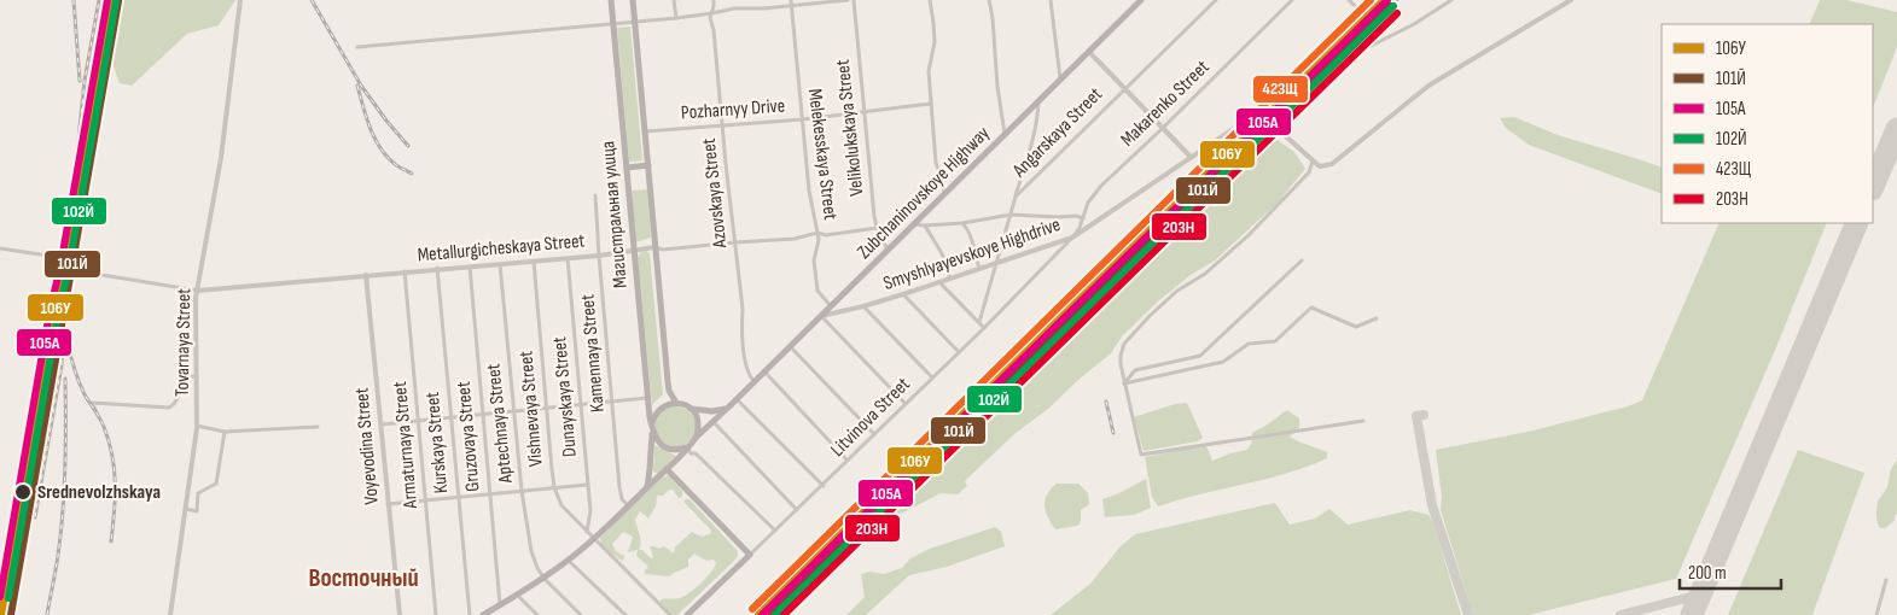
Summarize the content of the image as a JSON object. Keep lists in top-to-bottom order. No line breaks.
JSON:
{"streets":{"main road":["Zubchaninovskoye Highway","Магистральная улица","Litvinova Street"],"street":["Makarenko Street","Pozharnyy Drive","Velikolukskaya Street","Angarskaya Street","Melekesskaya Street","Azovskaya Street","Metallurgicheskaya Street","Smyshlyayevskoye Highdrive","Tovarnaya Street","Kamennaya Street","Dunayskaya Street","Vishnevaya Street","Aptechnaya Street","Gruzovaya Street","Kurskaya Street","Armaturnaya Street","Voyevodina Street"]},"crossings":[["Makarenko Street","Smyshlyayevskoye Highdrive"],["Makarenko Street","Litvinova Street"],["Pozharnyy Drive","Velikolukskaya Street"],["Pozharnyy Drive","Melekesskaya Street"],["Pozharnyy Drive","Azovskaya Street"],["Velikolukskaya Street","Zubchaninovskoye Highway"],["Velikolukskaya Street","Metallurgicheskaya Street"],["Angarskaya Street","Smyshlyayevskoye Highdrive"],["Melekesskaya Street","Zubchaninovskoye Highway"],["Melekesskaya Street","Metallurgicheskaya Street"],["Azovskaya Street","Zubchaninovskoye Highway"],["Azovskaya Street","Metallurgicheskaya Street"],["Zubchaninovskoye Highway","Магистральная улица"],["Zubchaninovskoye Highway","Smyshlyayevskoye Highdrive"],["Магистральная улица","Metallurgicheskaya Street"],["Metallurgicheskaya Street","Tovarnaya Street"],["Metallurgicheskaya Street","Kamennaya Street"],["Metallurgicheskaya Street","Dunayskaya Street"],["Metallurgicheskaya Street","Vishnevaya Street"],["Metallurgicheskaya Street","Aptechnaya Street"],["Metallurgicheskaya Street","Gruzovaya Street"],["Metallurgicheskaya Street","Kurskaya Street"],["Metallurgicheskaya Street","Armaturnaya Street"],["Metallurgicheskaya Street","Voyevodina Street"],["Smyshlyayevskoye Highdrive","Litvinova Street"],["Dunayskaya Street","Vishnevaya Street"]],"districts":["Восточный"],"places":["Srednevolzhskaya"],"lines":["transit line 106У","transit line 105А","transit line 423Щ","transit line 101Й","transit line 102Й","transit line 203Н"],"legend":["106У","101Й","105А","102Й","423Щ","203Н"],"scale_bar":"200 m"}
